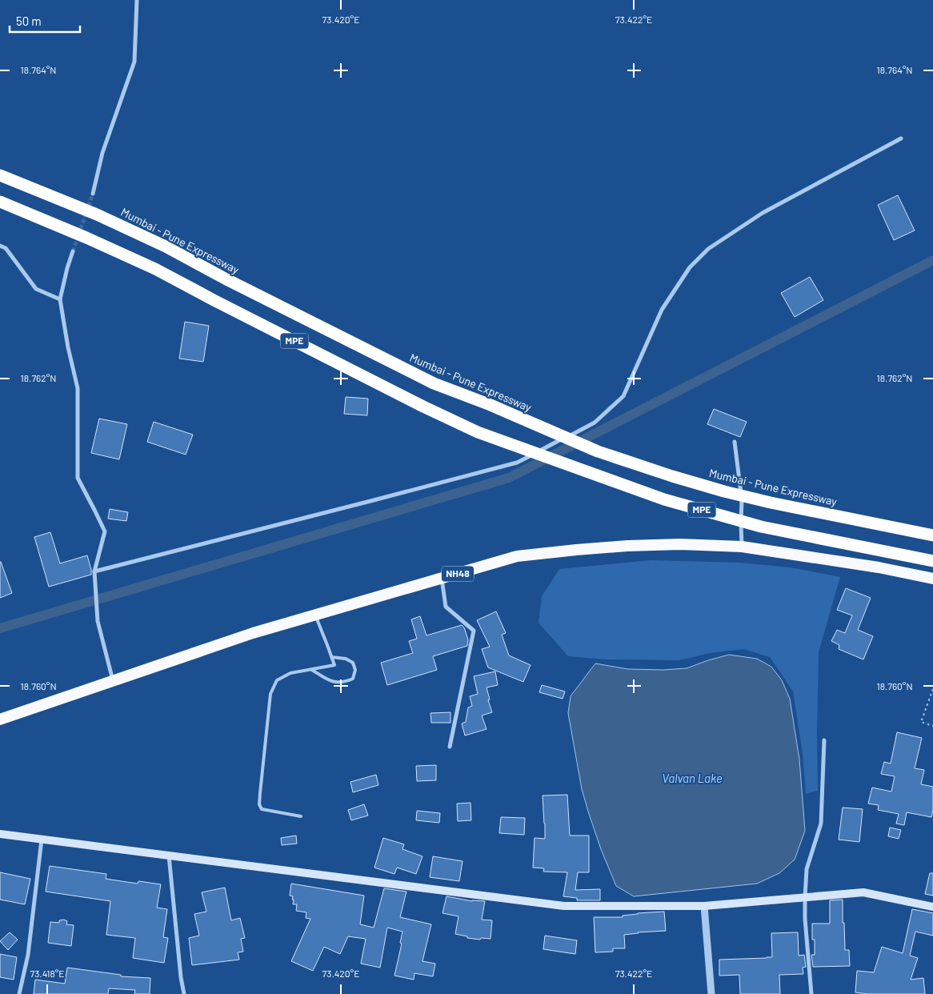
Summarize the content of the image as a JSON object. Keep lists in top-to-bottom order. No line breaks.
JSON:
{"streets":{"highway":["Mumbai - Pune Expressway","MPE","NH48"]},"water":["Valvan Lake"],"scale_bar":"50 m","coordinates":["73.420°E","73.422°E","18.764°N","18.762°N","18.760°N","73.418°E"]}
